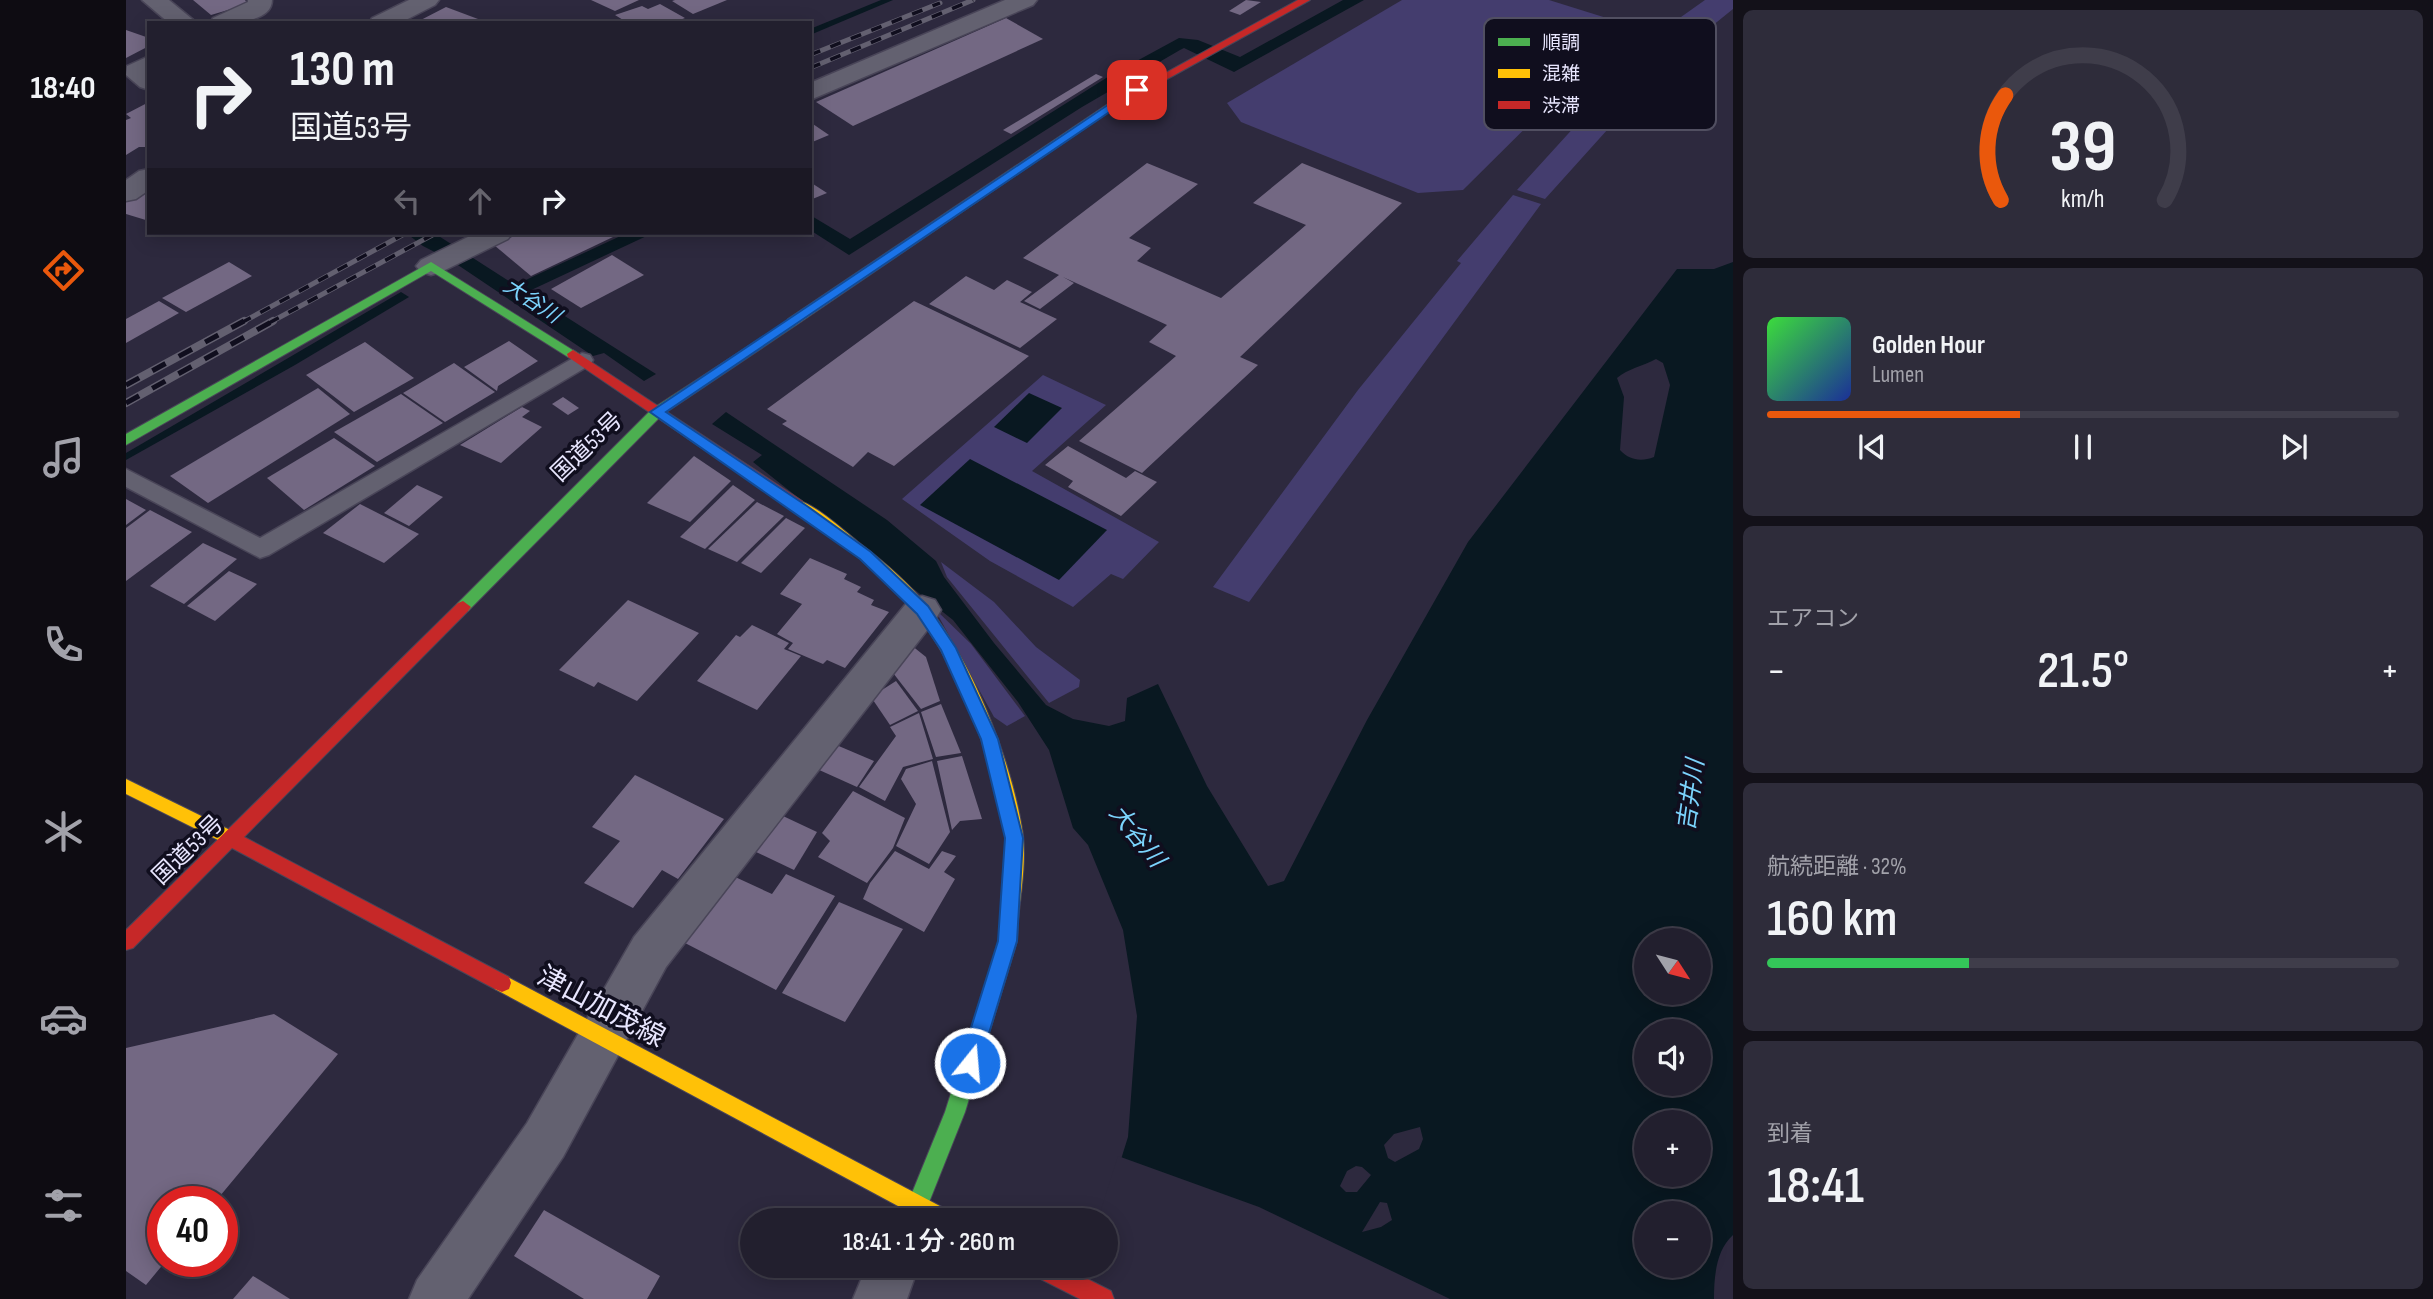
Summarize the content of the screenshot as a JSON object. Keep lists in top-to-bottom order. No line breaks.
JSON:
{"streets":{"main road":["国道53号","津山加茂線"]},"crossings":[["国道53号","津山加茂線"]],"water":["大谷川","吉井川"],"legend":["順調","混雑","渋滞"],"north":"bottom right","page":{"tabs":"18:40","turn":["130 m","国道53号"],"song":["Golden Hour","Lumen"],"tile":["エアコン",["航続距離 · 32%","160 km"],["到着","18:41"]],"heat":["−","21.5°","+"],"map_buttons":["+","−"],"limit":"40","trip":"18:41 · 1 分 · 260 m","gauge":["39","km/h"]}}
